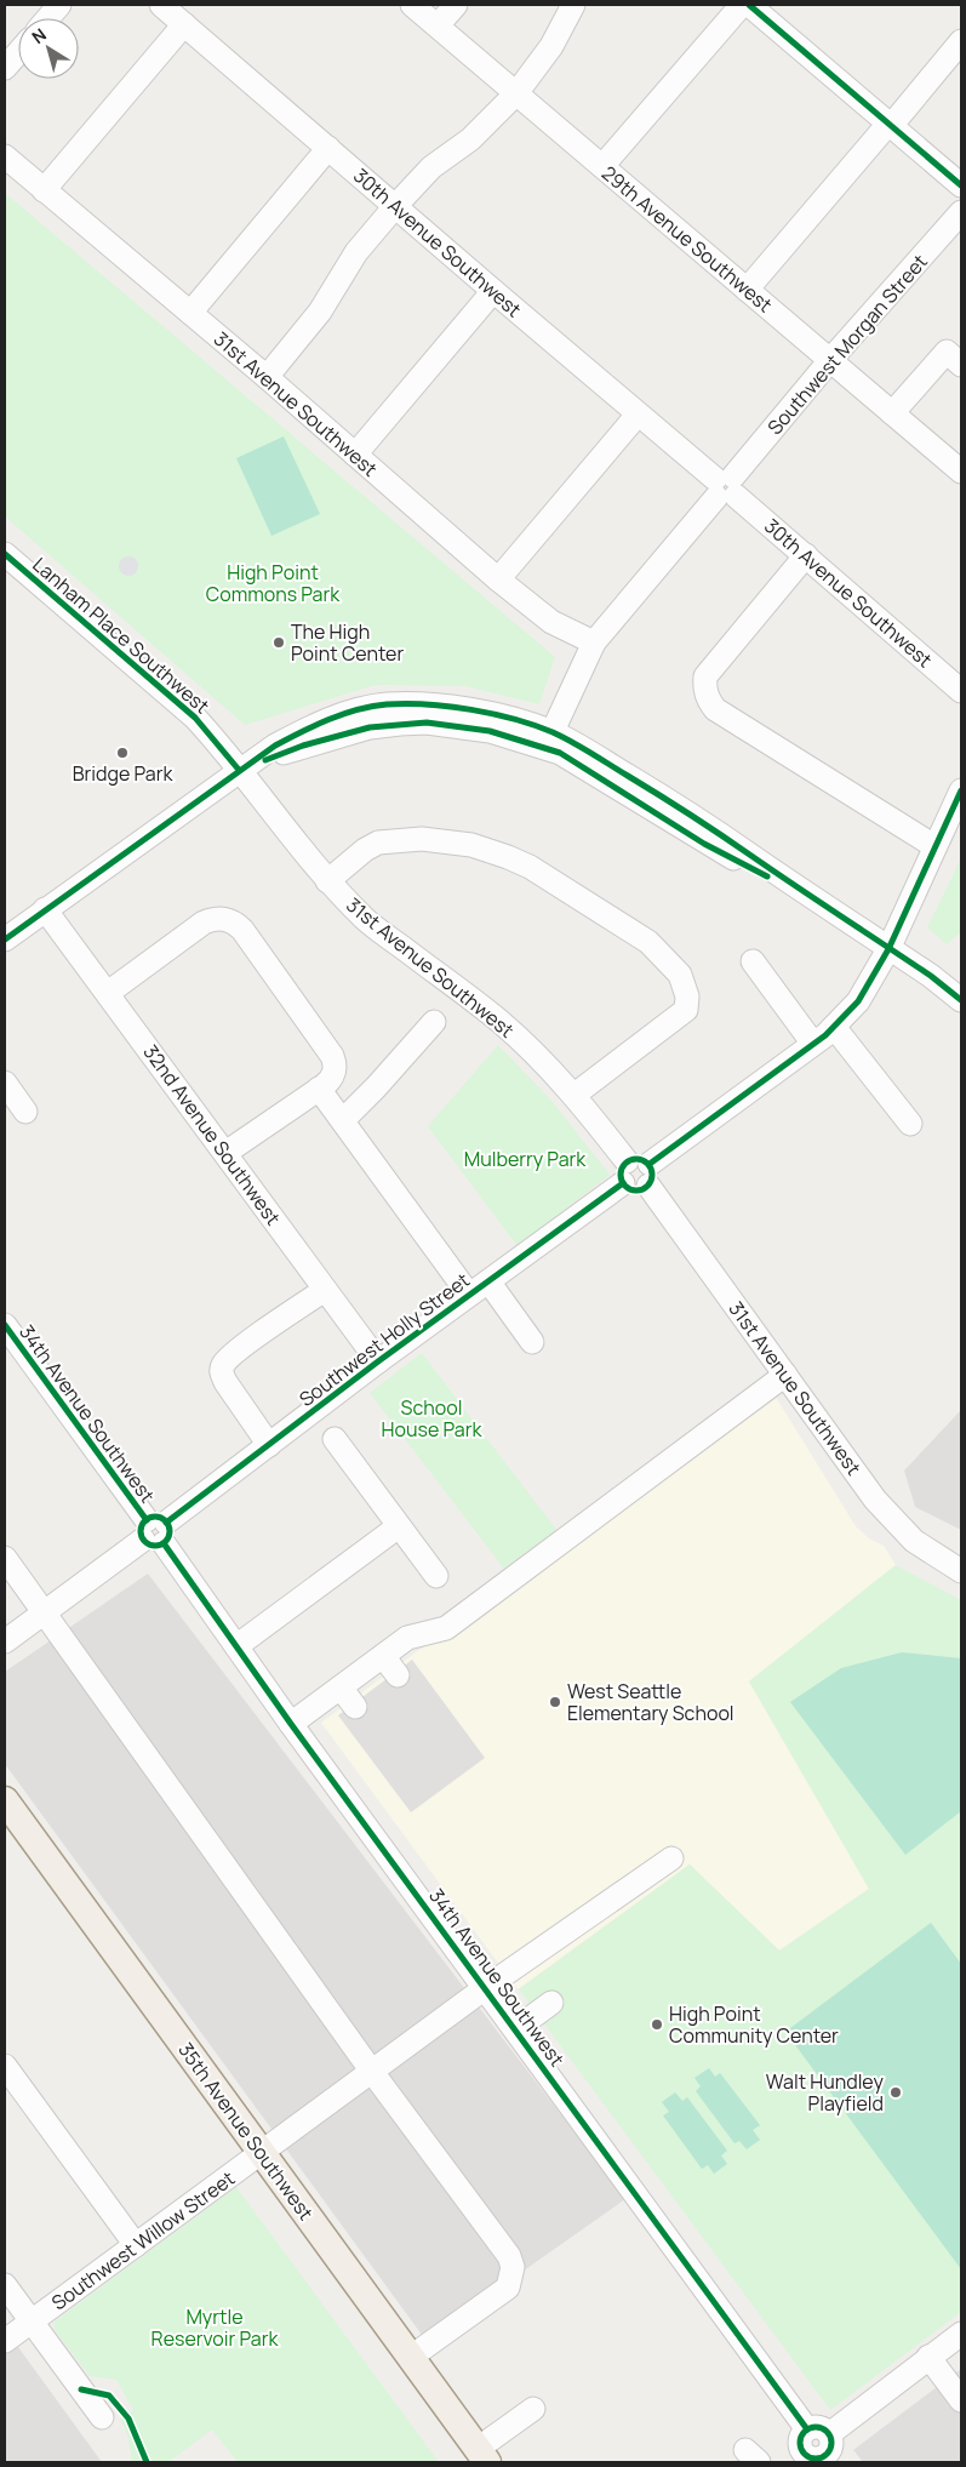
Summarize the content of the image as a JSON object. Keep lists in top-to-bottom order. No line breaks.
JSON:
{"streets":{"main road":["35th Avenue Southwest"],"street":["29th Avenue Southwest","30th Avenue Southwest","Southwest Morgan Street","31st Avenue Southwest","Lanham Place Southwest","32nd Avenue Southwest","Southwest Holly Street","34th Avenue Southwest","Southwest Willow Street"]},"crossings":[["29th Avenue Southwest","Southwest Morgan Street"],["30th Avenue Southwest","Southwest Morgan Street"],["Southwest Morgan Street","31st Avenue Southwest"],["31st Avenue Southwest","Lanham Place Southwest"],["31st Avenue Southwest","Southwest Holly Street"],["32nd Avenue Southwest","Southwest Holly Street"],["Southwest Holly Street","34th Avenue Southwest"],["34th Avenue Southwest","Southwest Willow Street"],["35th Avenue Southwest","Southwest Willow Street"]],"parks":["High Point Commons Park","Mulberry Park","School House Park","Myrtle Reservoir Park"],"places":["The High Point Center","Bridge Park","West Seattle Elementary School","High Point Community Center","Walt Hundley Playfield"],"north":"top left"}
